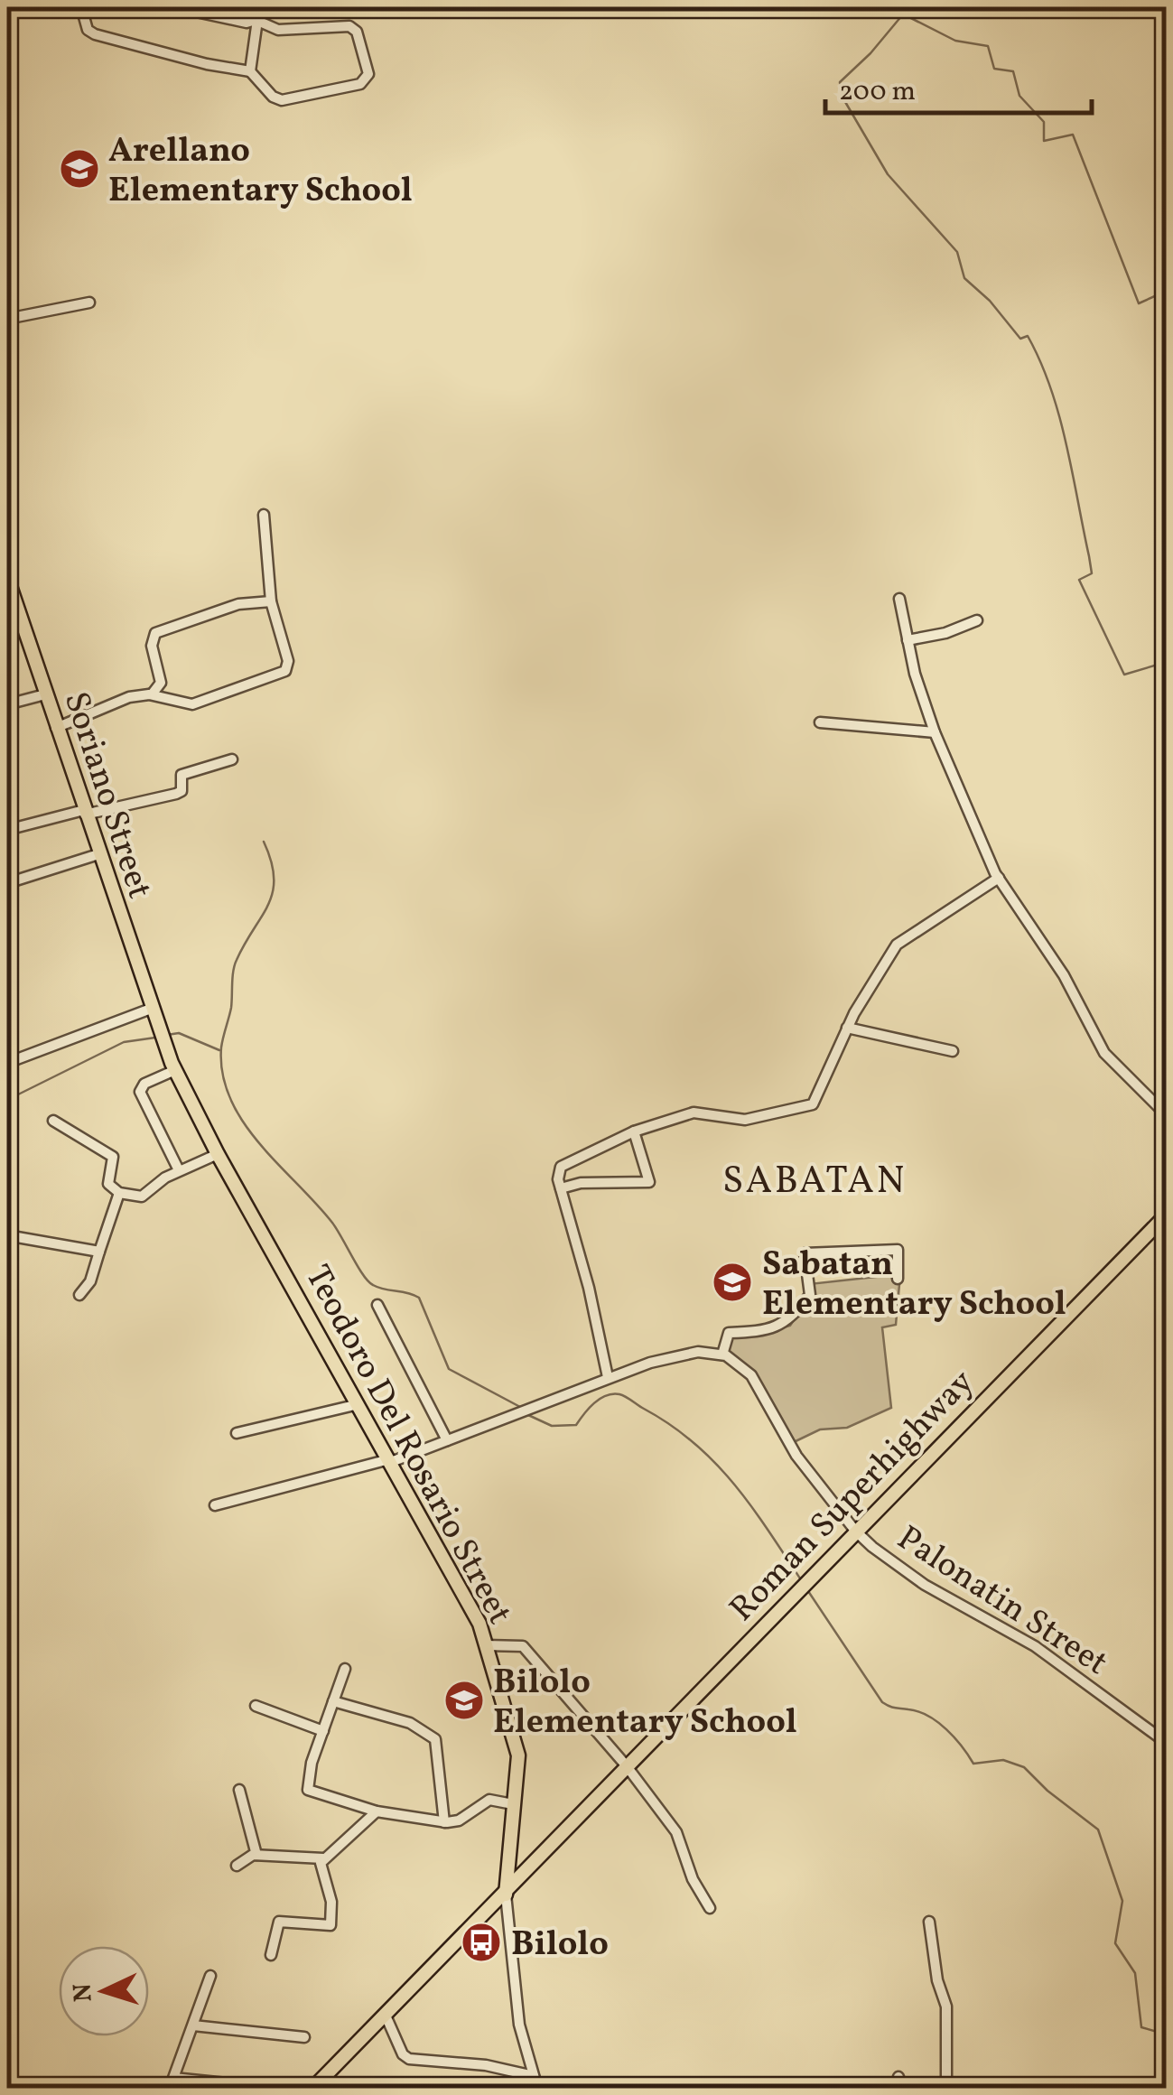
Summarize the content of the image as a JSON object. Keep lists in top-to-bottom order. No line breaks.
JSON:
{"streets":{"main road":["Soriano Street","Teodoro Del Rosario Street","Roman Superhighway"],"street":["Palonatin Street"]},"crossings":[["Soriano Street","Teodoro Del Rosario Street"],["Teodoro Del Rosario Street","Roman Superhighway"],["Roman Superhighway","Palonatin Street"]],"districts":["SABATAN"],"places":{"school or university":["Arellano Elementary School","Sabatan Elementary School","Bilolo Elementary School"],"bus stop":["Bilolo"]},"scale_bar":"200 m","north":"left"}
